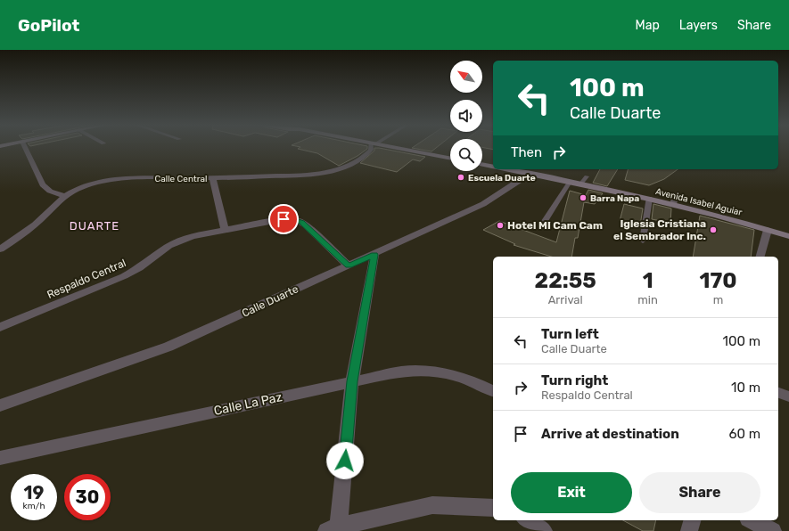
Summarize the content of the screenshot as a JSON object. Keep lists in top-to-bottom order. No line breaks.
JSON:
{"streets":{"main road":["Avenida Isabel Aguiar"],"street":["Calle Central","Respaldo Central","Calle Duarte","Calle La Paz"]},"crossings":[["Avenida Isabel Aguiar","Calle Duarte"],["Respaldo Central","Calle Duarte"]],"districts":["DUARTE"],"places":["Escuela Duarte","Barra Napa","Hotel MI Cam Cam","Iglesia Cristiana el Sembrador Inc."],"north":"top left","page":{"header":"GoPilot","nav":["Map","Layers","Share"],"turn":["100 m","Calle Duarte"],"then":"Then","eta":["22:55","Arrival","1","min","170","m"],"list":[{"name":"Turn left","note":"Calle Duarte","value":"100 m"},{"name":"Turn right","note":"Respaldo Central","value":"10 m"},{"name":"Arrive at destination","value":"60 m"}],"buttons":["Exit","Share"],"speed":"19 km/h","limit":"30"}}
